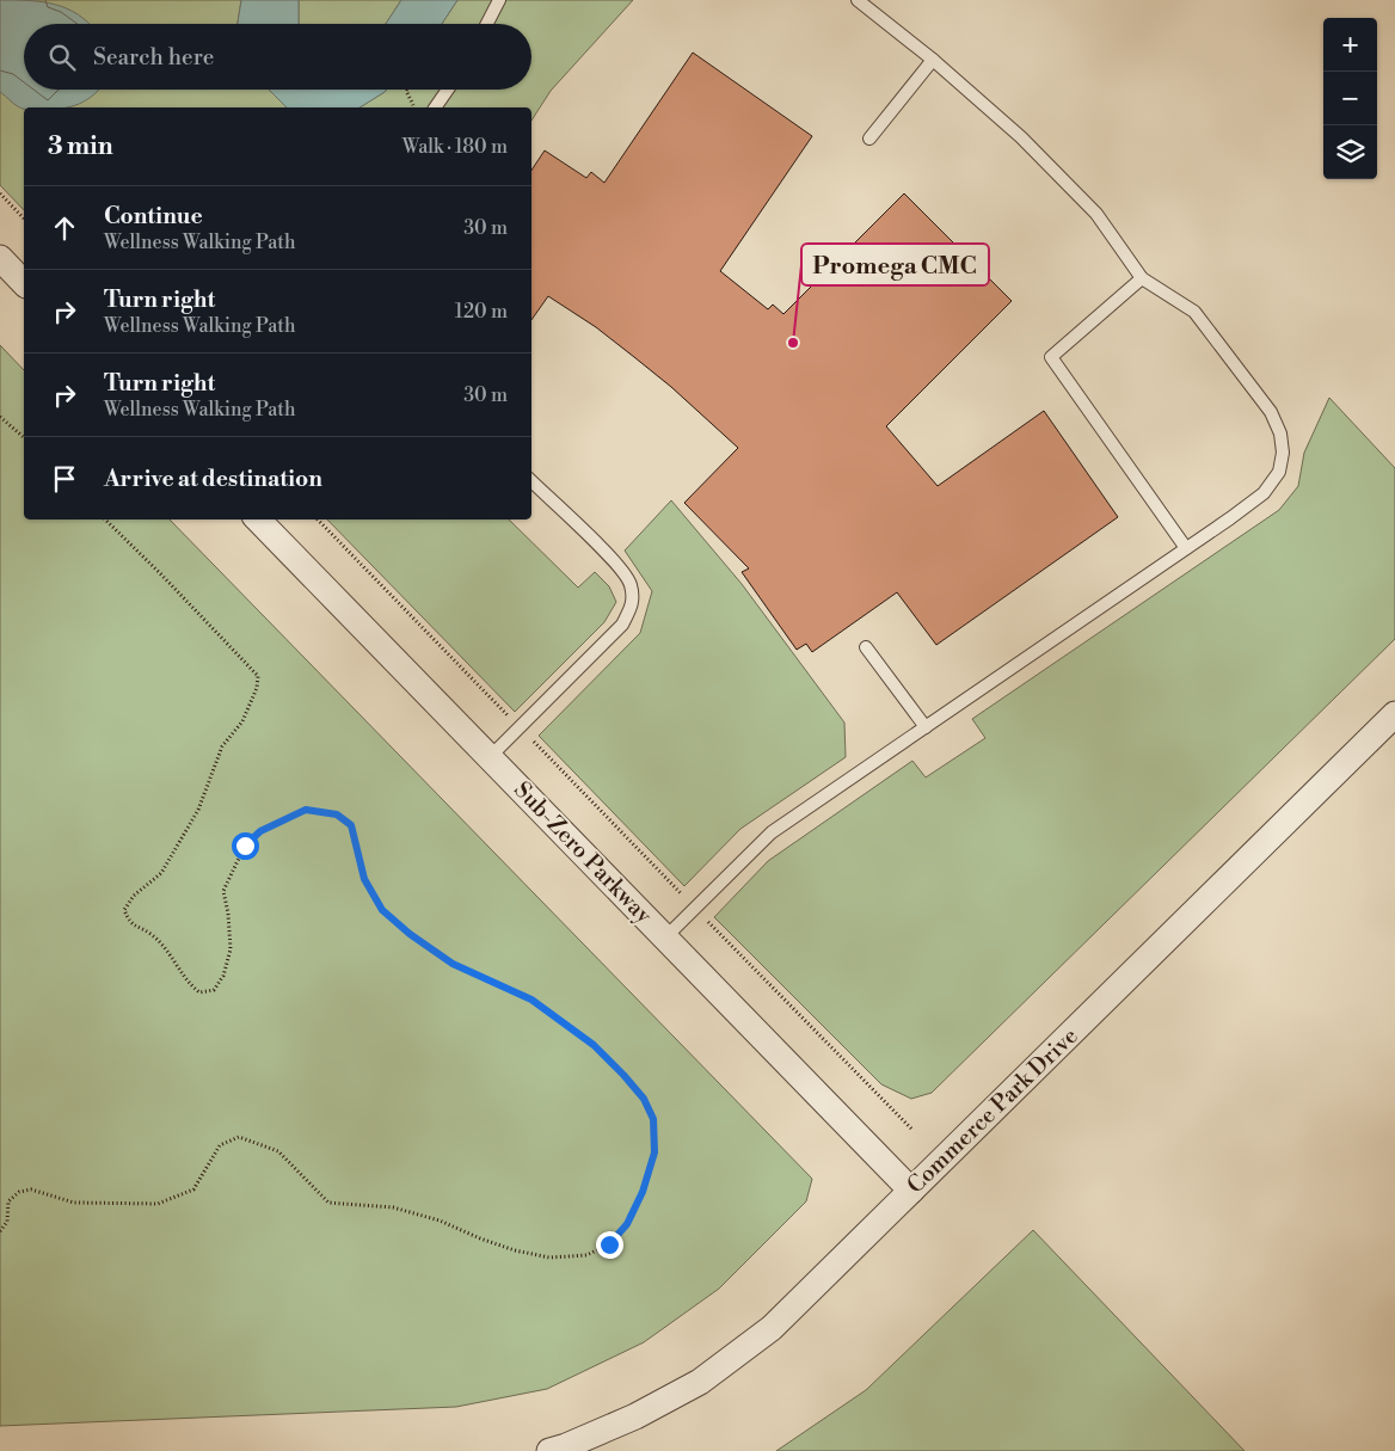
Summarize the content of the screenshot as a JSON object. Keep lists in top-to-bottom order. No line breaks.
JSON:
{"streets":{"street":["Sub-Zero Parkway","Commerce Park Drive"]},"crossings":[["Sub-Zero Parkway","Commerce Park Drive"]],"places":["Promega CMC"],"page":{"map_buttons":["+","−"],"search":"Search here","heading":["3 min","Walk · 180 m"],"list":[["Continue","Wellness Walking Path","30 m"],["Turn right","Wellness Walking Path","120 m"],["Turn right","Wellness Walking Path","30 m"],"Arrive at destination"]}}
